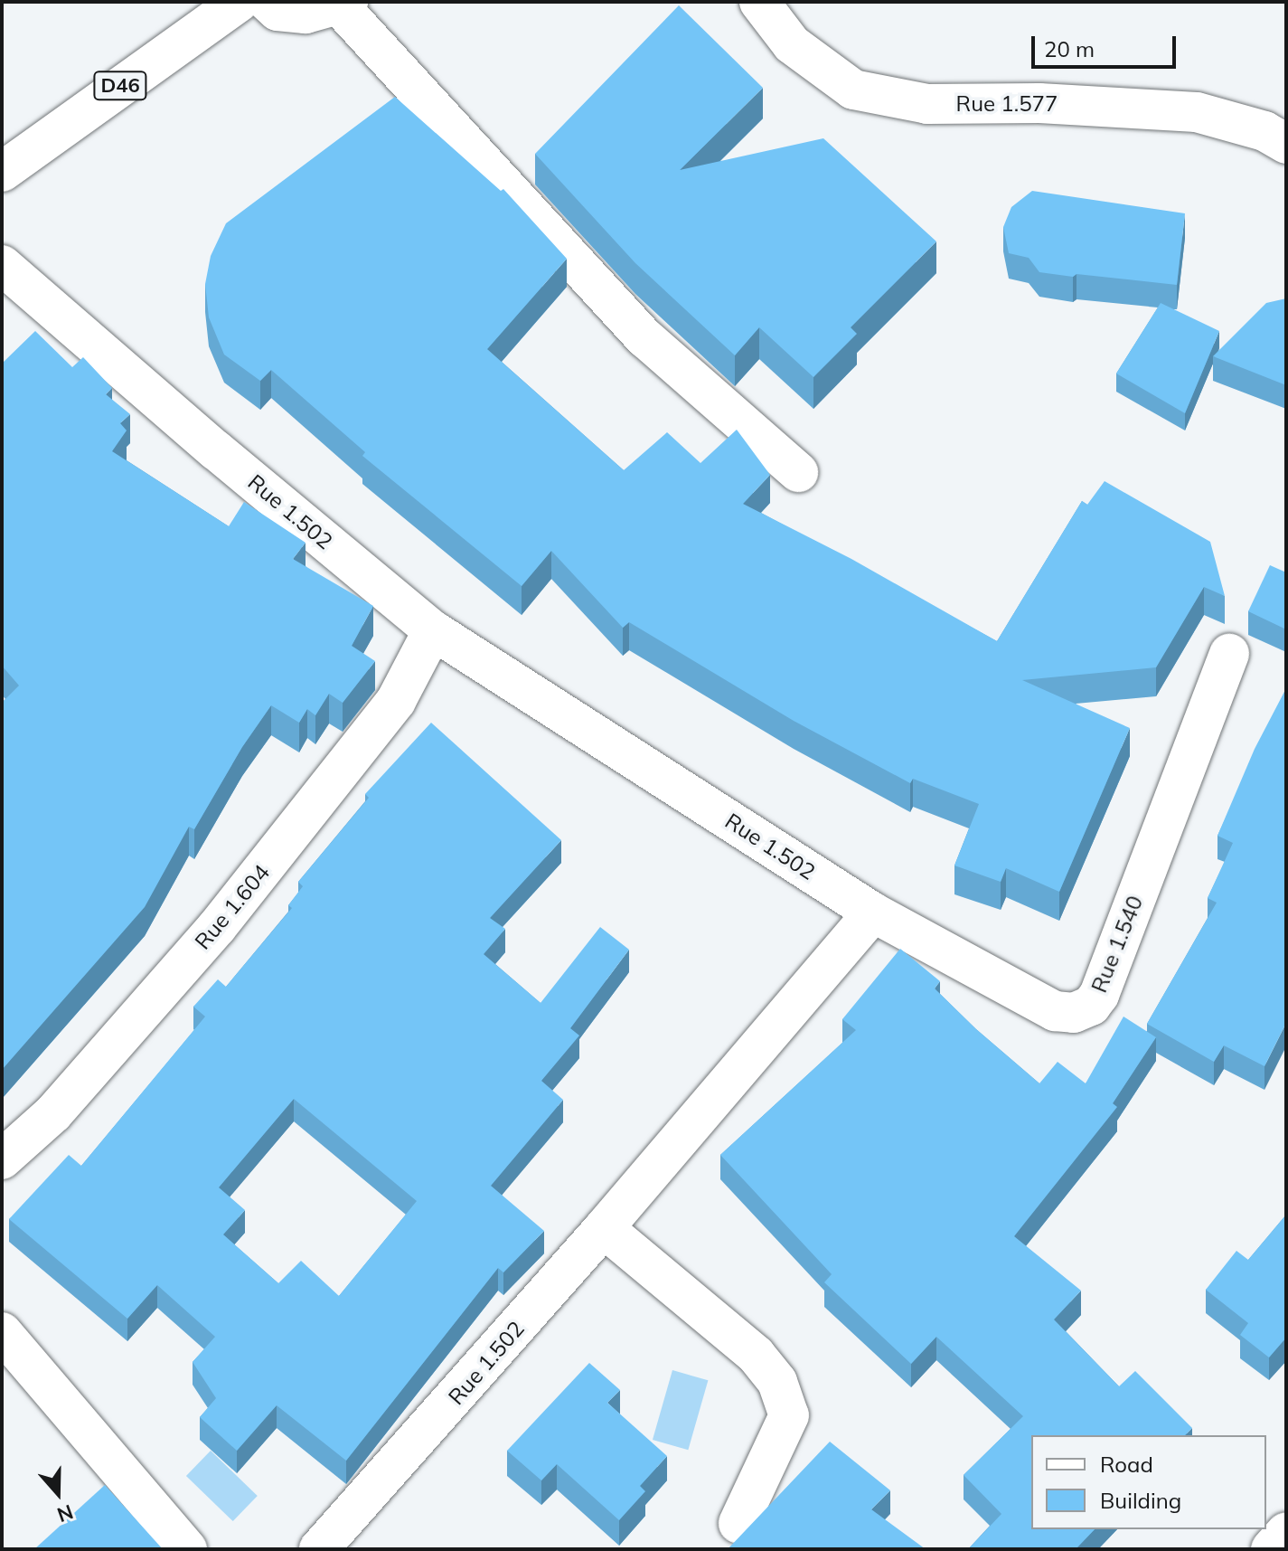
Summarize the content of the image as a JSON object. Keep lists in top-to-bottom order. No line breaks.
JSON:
{"streets":{"street":["D46","Rue 1.577","Rue 1.502","Rue 1.604","Rue 1.540"]},"crossings":[["Rue 1.502","Rue 1.604"],["Rue 1.502","Rue 1.540"]],"legend":["Road","Building"],"scale_bar":"20 m","north":"bottom"}
